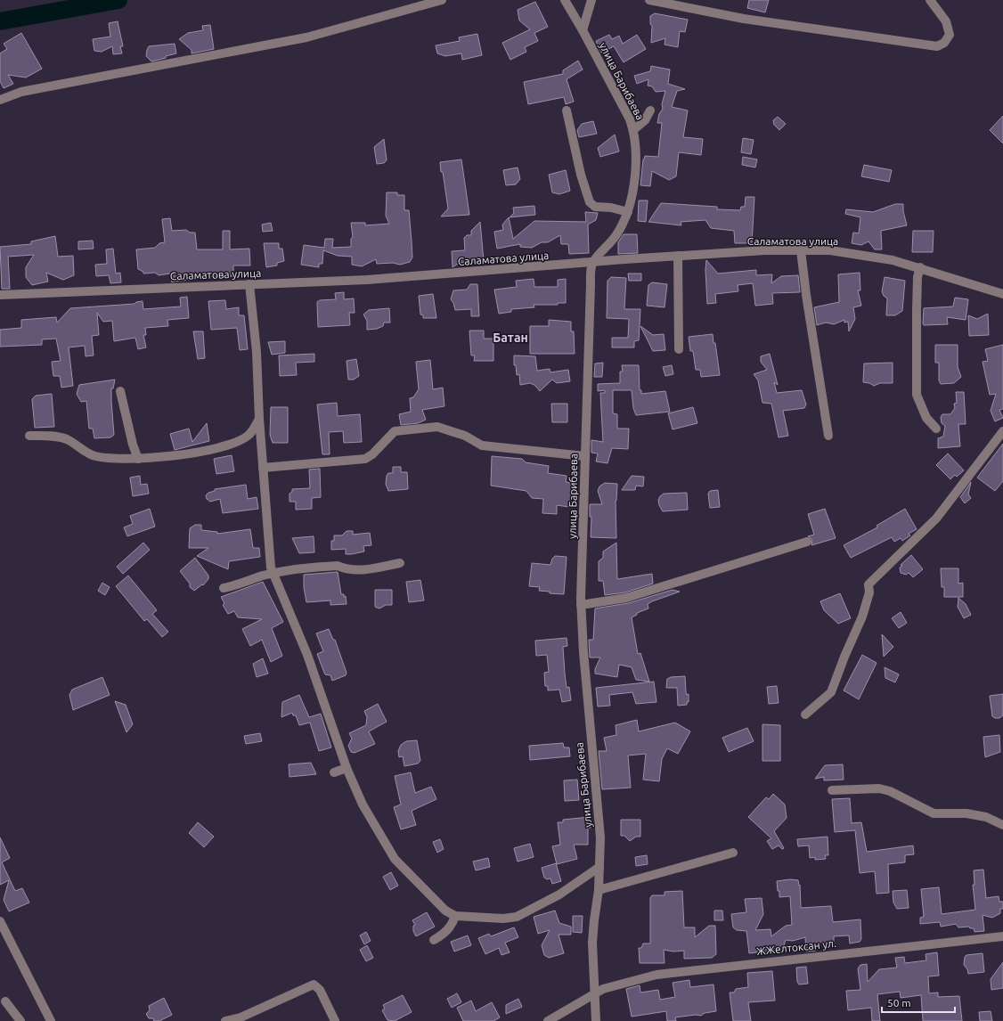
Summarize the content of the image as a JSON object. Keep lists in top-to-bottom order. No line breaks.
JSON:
{"streets":{"street":["улица Барибаева","Саламатова улица","ЖЖелтоксан ул."]},"crossings":[["улица Барибаева","Саламатова улица"],["улица Барибаева","ЖЖелтоксан ул."]],"districts":["Батан"],"scale_bar":"50 m"}
